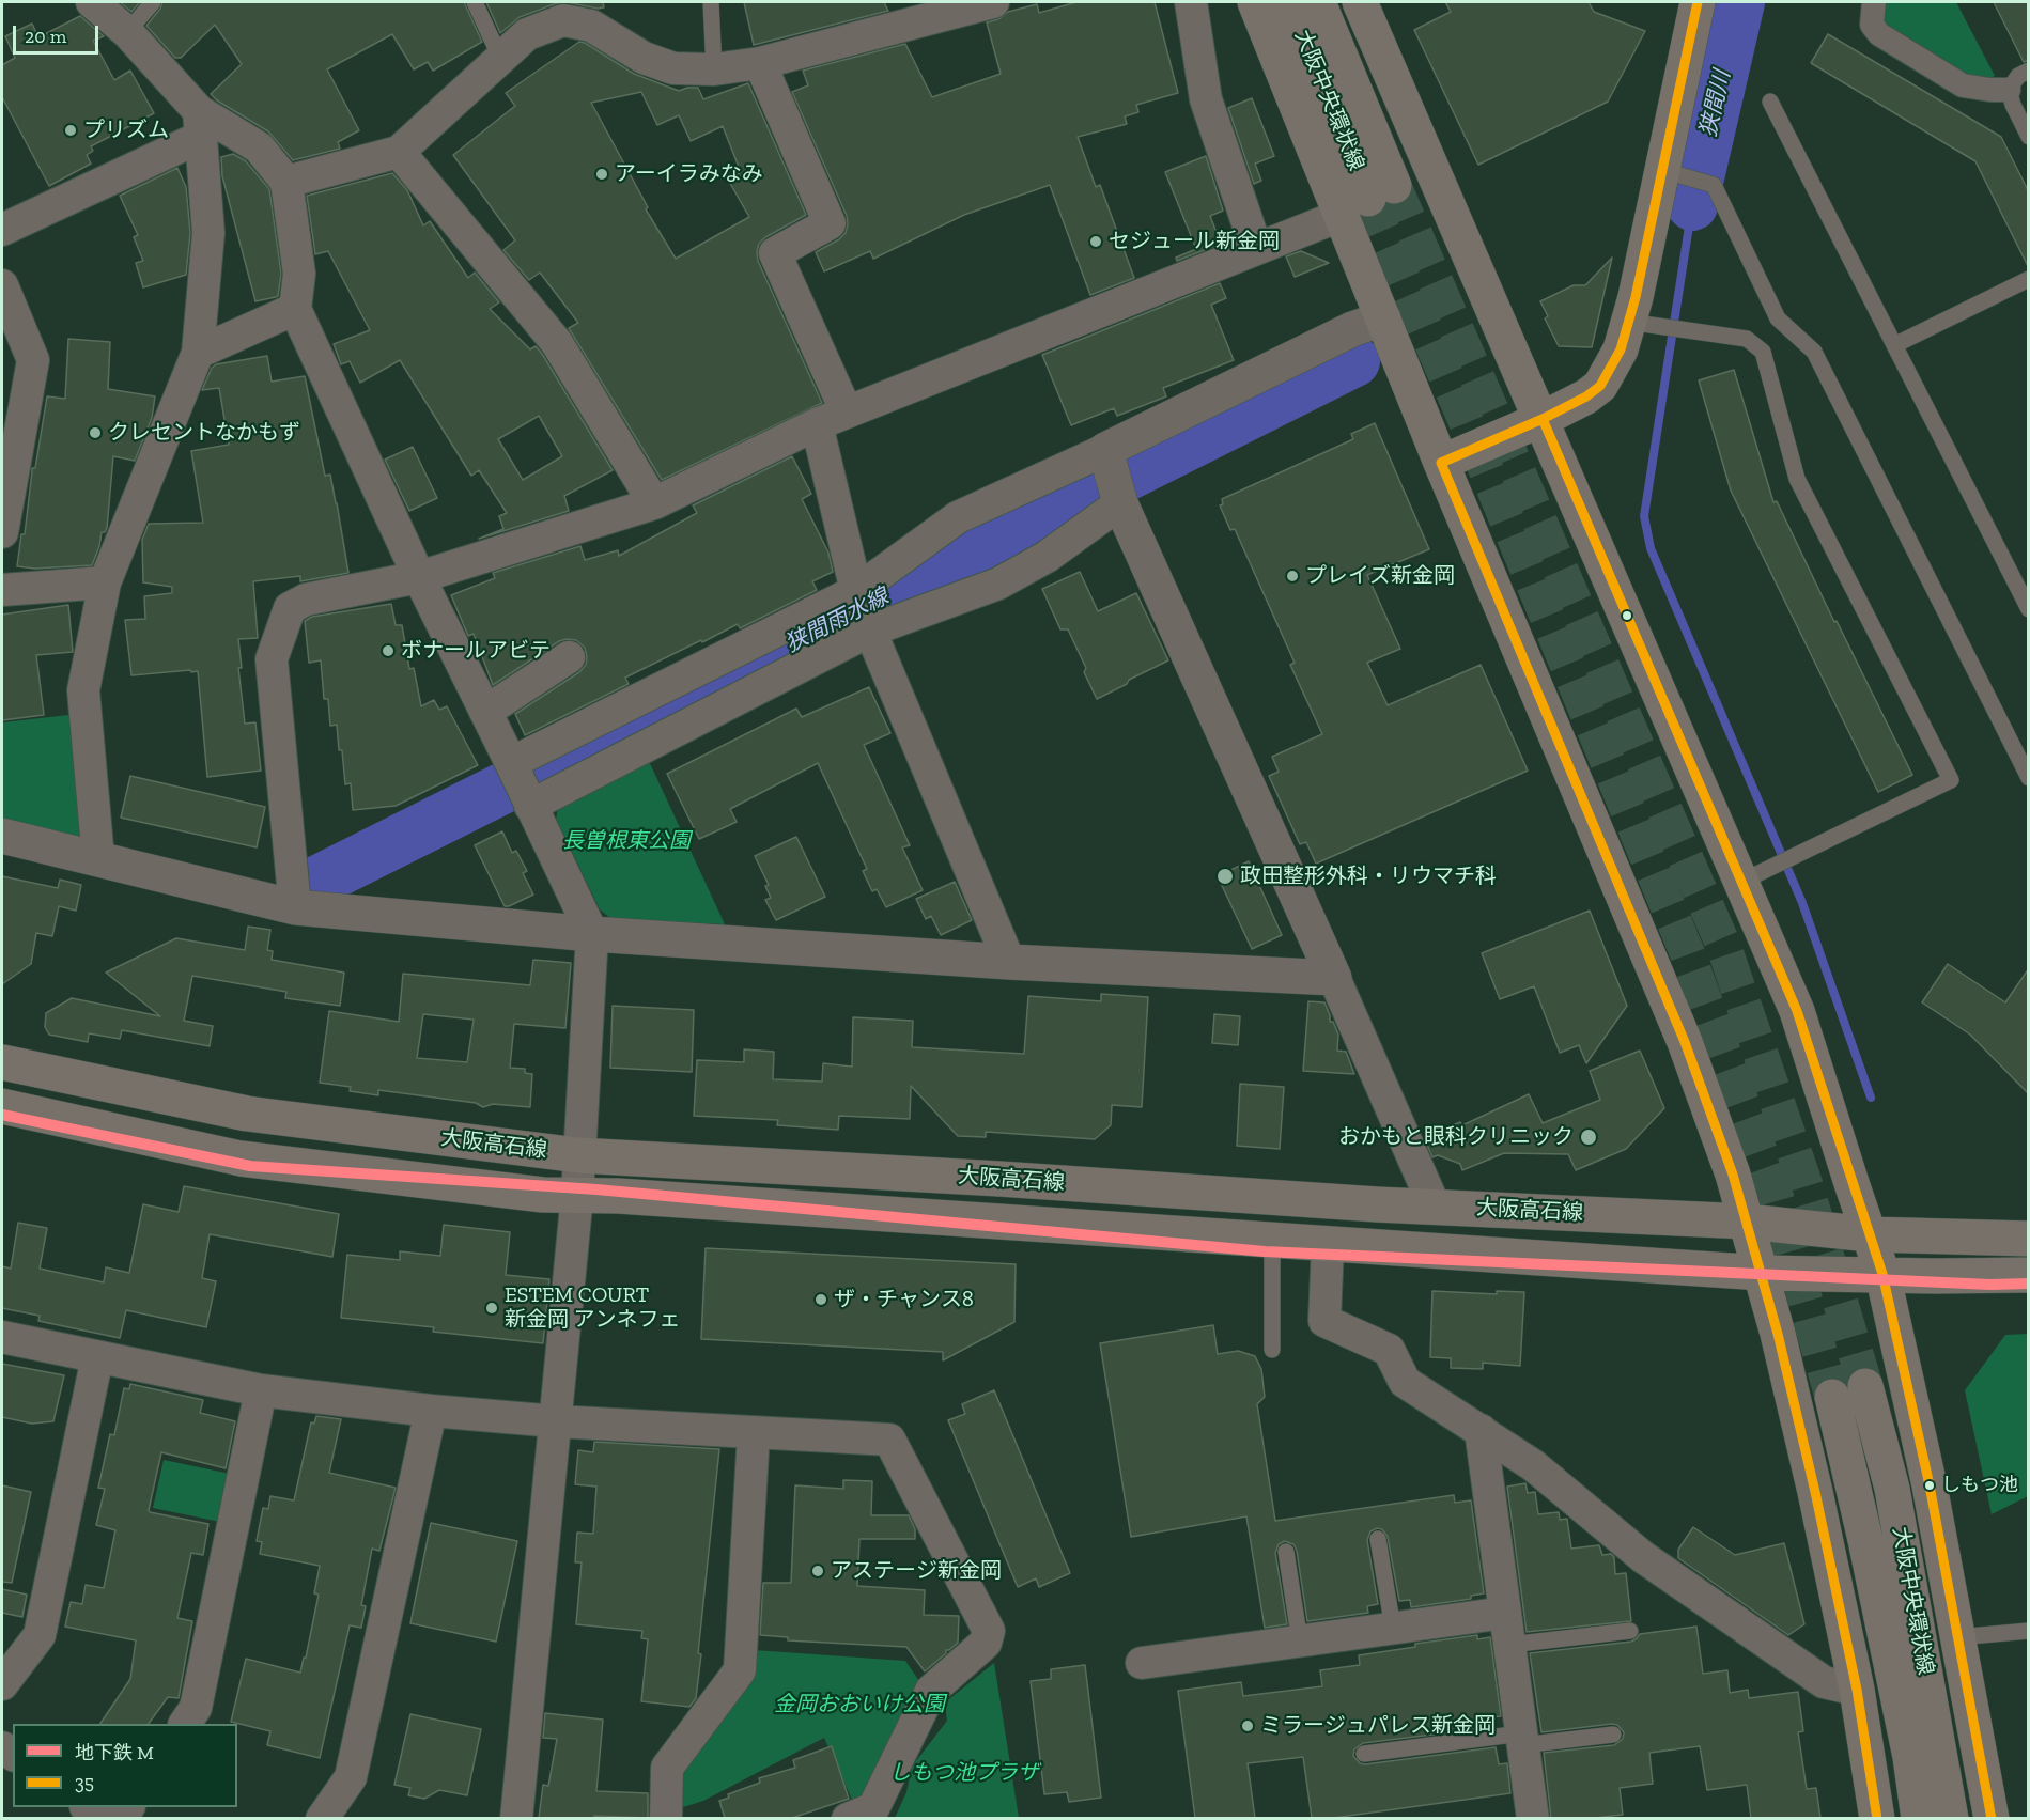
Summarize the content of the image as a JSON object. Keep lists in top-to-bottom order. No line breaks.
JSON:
{"streets":{"main road":["大阪中央環状線","大阪高石線"]},"water":["狭間川","狭間雨水線"],"parks":["長曽根東公園","金岡おおいけ公園","しもつ池プラザ"],"places":["プリズム","アーイラみなみ","セジュール新金岡","クレセントなかもず","プレイズ新金岡","ボナールアビテ","政田整形外科・リウマチ科","おかもと眼科クリニック","ザ・チャンス8","ESTEM COURT 新金岡 アンネフェ","しもつ池","アステージ新金岡","ミラージュパレス新金岡"],"lines":["transit line 35","metro line M"],"legend":["地下鉄 M","35"],"scale_bar":"20 m"}
